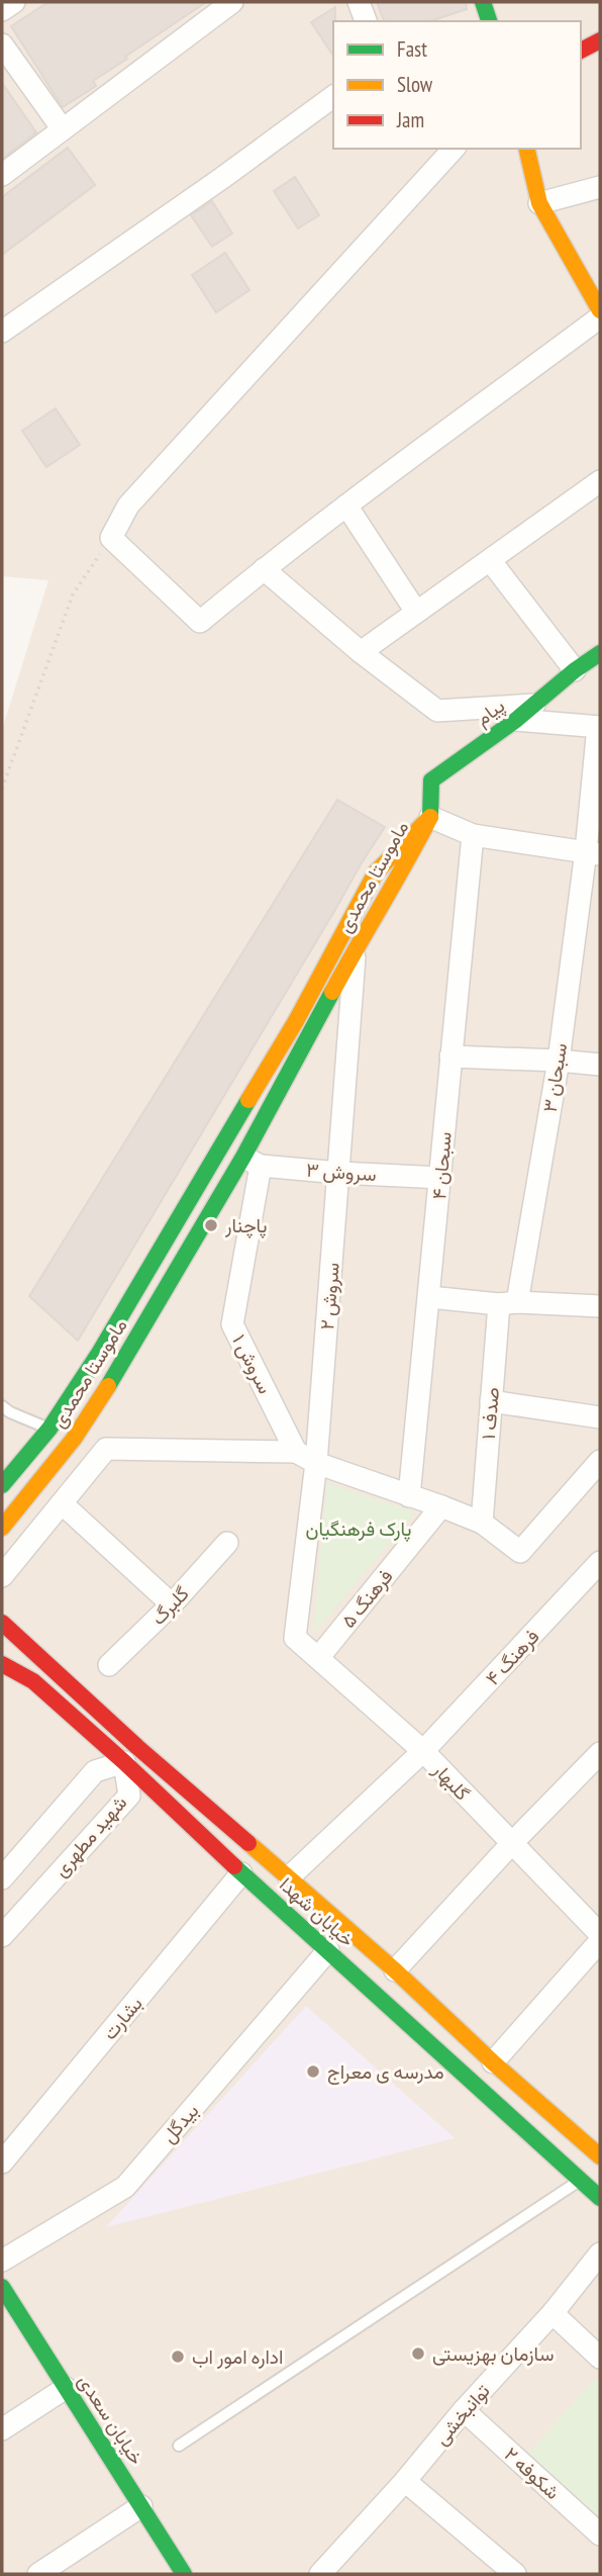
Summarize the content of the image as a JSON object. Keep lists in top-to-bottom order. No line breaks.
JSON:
{"streets":{"main road":["پیام","ماموستا محمدی","خیابان شهدا","خیابان سعدی"],"street":["سبحان ۳","سبحان ۴","سروش ۳","سروش ۲","سروش ۱","صدف ۱","فرهنگ ۵","گلبرگ","فرهنگ ۴","گلبهار","شهید مطهری","بشارت","بیدگل","توانبخشی","شکوفه ۲"]},"crossings":[["پیام","ماموستا محمدی"],["ماموستا محمدی","سروش ۳"],["ماموستا محمدی","سروش ۲"],["ماموستا محمدی","سروش ۱"],["سبحان ۳","صدف ۱"],["سبحان ۴","سروش ۳"],["سروش ۳","سروش ۲"],["سروش ۳","سروش ۱"],["سروش ۲","گلبهار"],["فرهنگ ۵","گلبهار"],["فرهنگ ۴","گلبهار"],["فرهنگ ۴","خیابان شهدا"],["شهید مطهری","خیابان شهدا"],["خیابان شهدا","بشارت"],["خیابان شهدا","بیدگل"],["توانبخشی","شکوفه ۲"]],"parks":["پارک فرهنگیان"],"places":["پاچنار","مدرسه ی معراج","سازمان بهزیستی","اداره امور اب"],"legend":["Fast","Slow","Jam"]}
